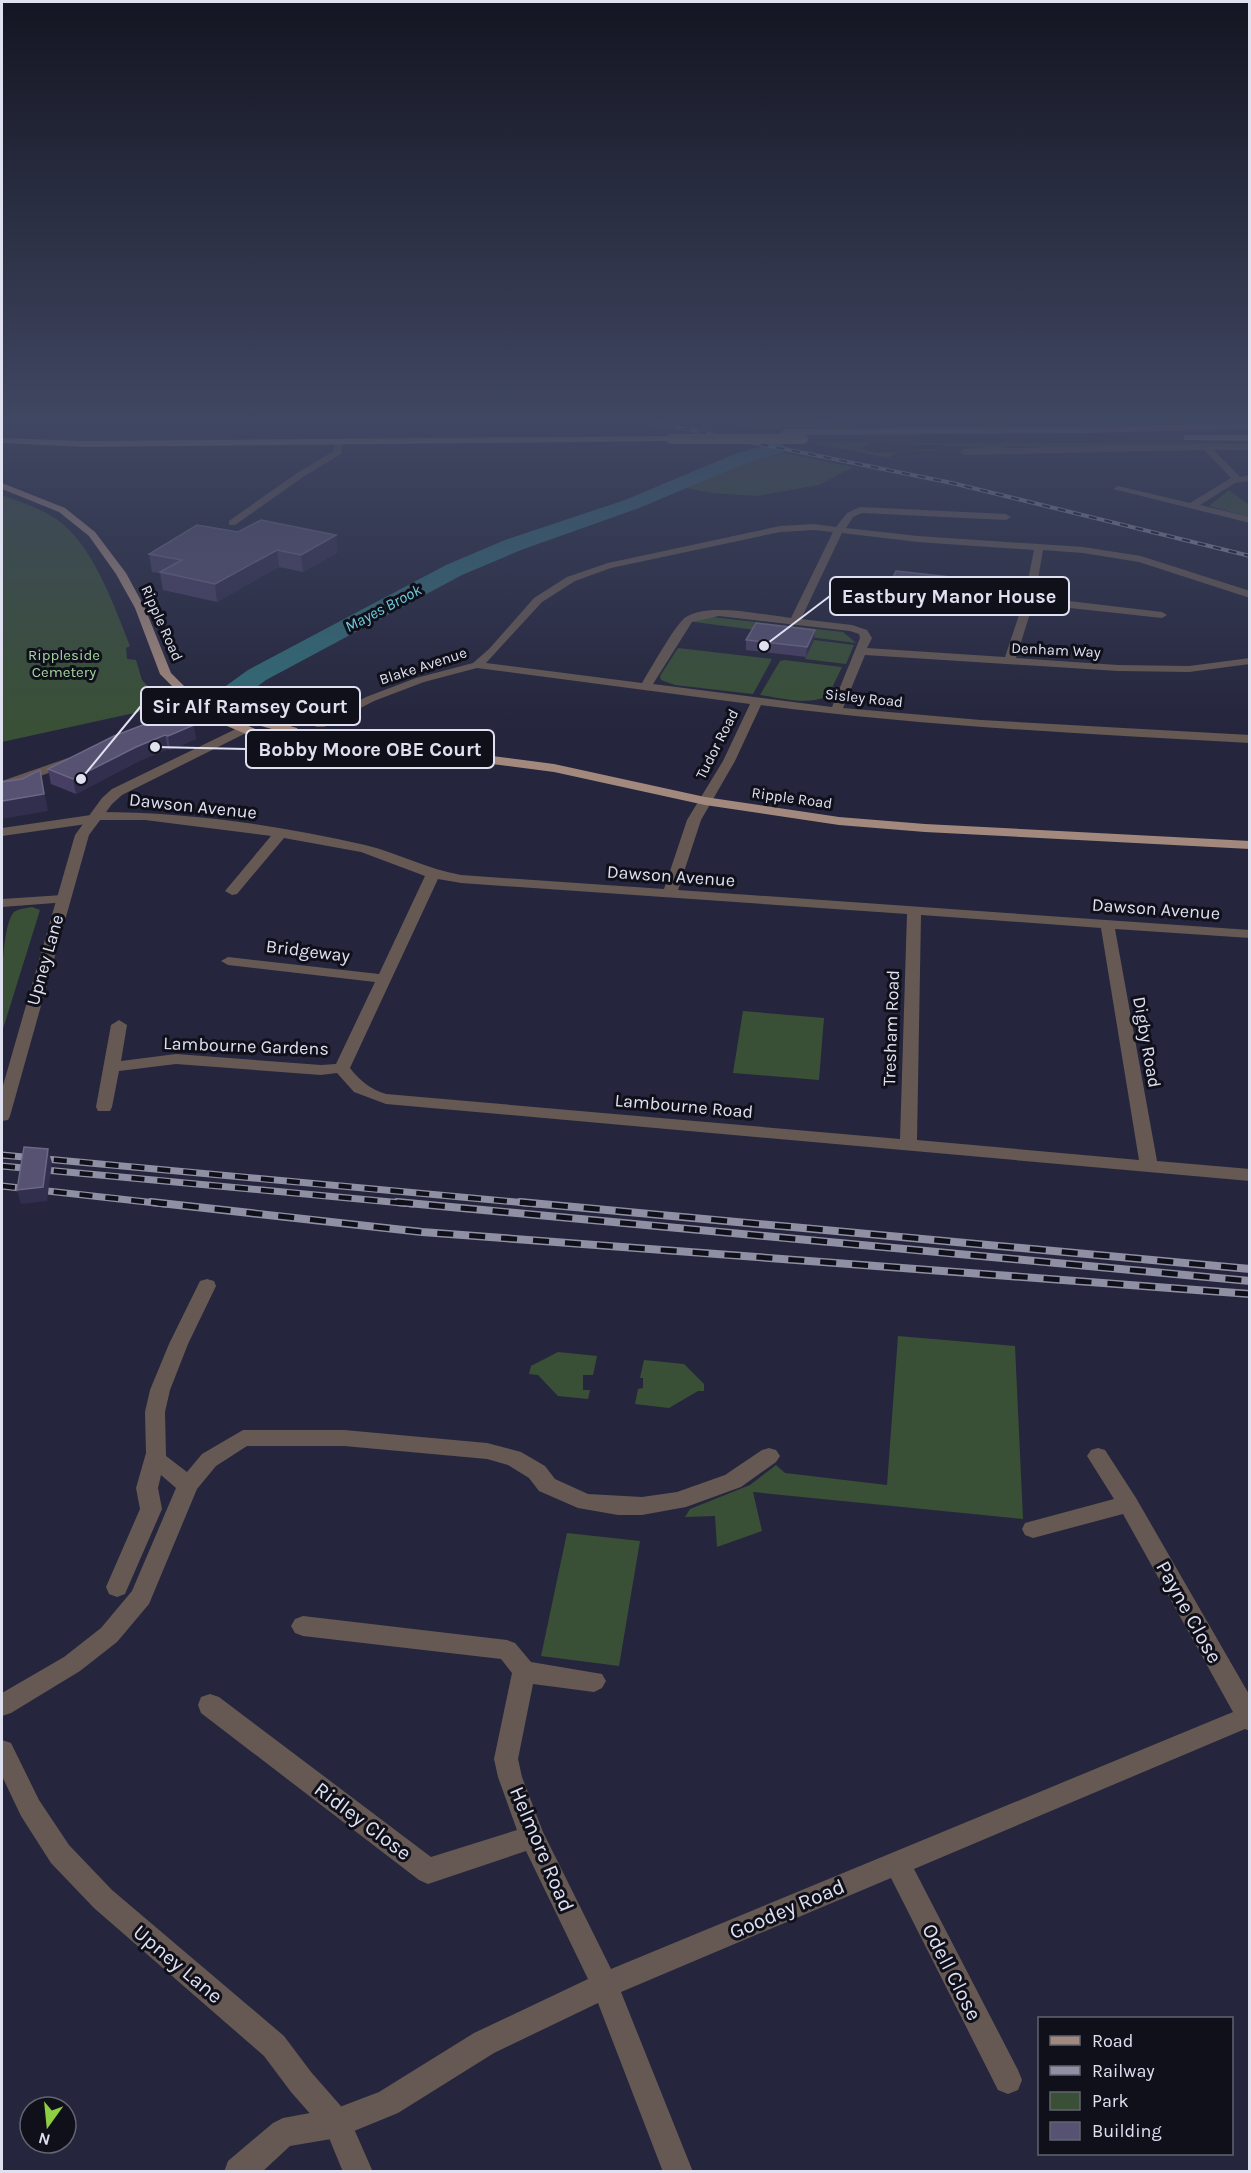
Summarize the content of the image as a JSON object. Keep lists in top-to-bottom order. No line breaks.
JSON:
{"streets":{"main road":["Ripple Road"],"street":["Denham Way","Blake Avenue","Sisley Road","Tudor Road","Dawson Avenue","Bridgeway","Upney Lane","Tresham Road","Digby Road","Lambourne Gardens","Lambourne Road","Payne Close","Ridley Close","Helmore Road","Goodey Road","Odell Close"]},"crossings":[["Ripple Road","Tudor Road"],["Ripple Road","Upney Lane"],["Blake Avenue","Sisley Road"],["Sisley Road","Tudor Road"],["Tudor Road","Dawson Avenue"],["Dawson Avenue","Upney Lane"],["Dawson Avenue","Tresham Road"],["Dawson Avenue","Digby Road"],["Upney Lane","Goodey Road"],["Tresham Road","Lambourne Road"],["Digby Road","Lambourne Road"],["Lambourne Gardens","Lambourne Road"],["Payne Close","Goodey Road"],["Ridley Close","Helmore Road"],["Helmore Road","Goodey Road"],["Goodey Road","Odell Close"]],"water":["Mayes Brook"],"parks":["Rippleside Cemetery"],"places":["Eastbury Manor House","Bobby Moore OBE Court","Sir Alf Ramsey Court"],"legend":["Road","Railway","Park","Building"],"north":"bottom"}
